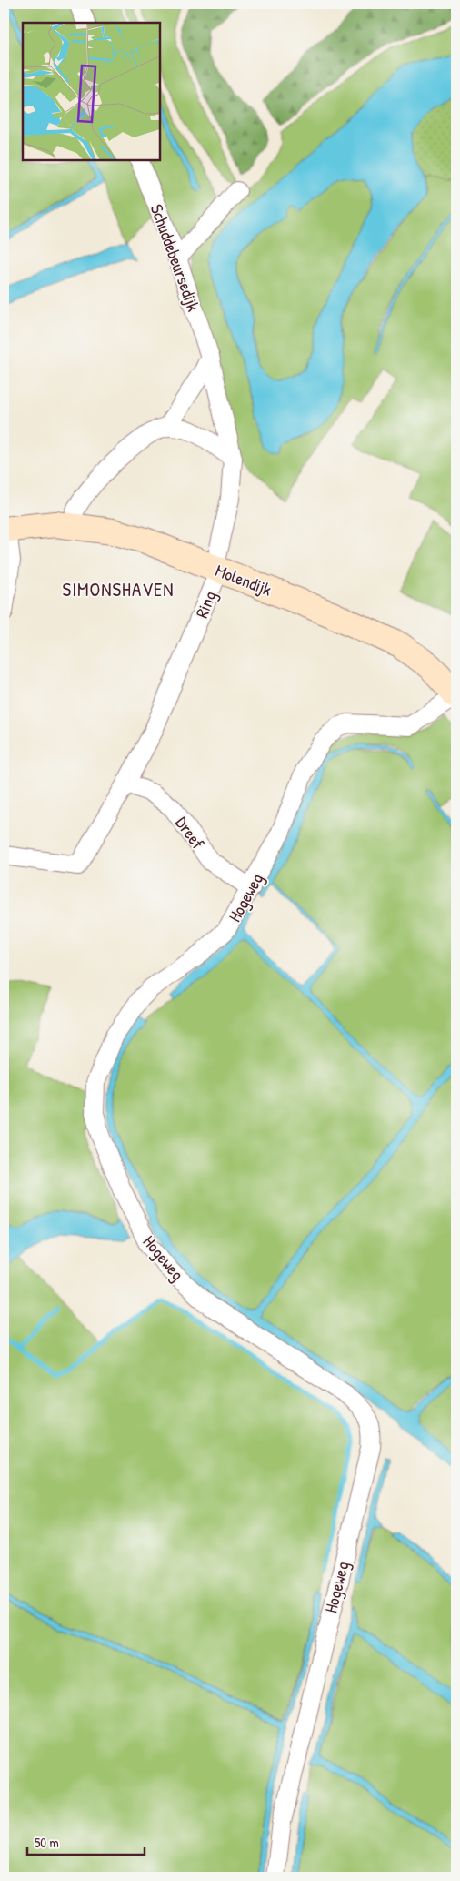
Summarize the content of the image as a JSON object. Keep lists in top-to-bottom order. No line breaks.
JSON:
{"streets":{"main road":["Molendijk"],"street":["Schuddebeursedijk","Ring","Dreef","Hogeweg"]},"crossings":[["Schuddebeursedijk","Ring"],["Molendijk","Ring"],["Molendijk","Hogeweg"],["Ring","Dreef"],["Dreef","Hogeweg"]],"districts":["SIMONSHAVEN"],"scale_bar":"50 m"}
